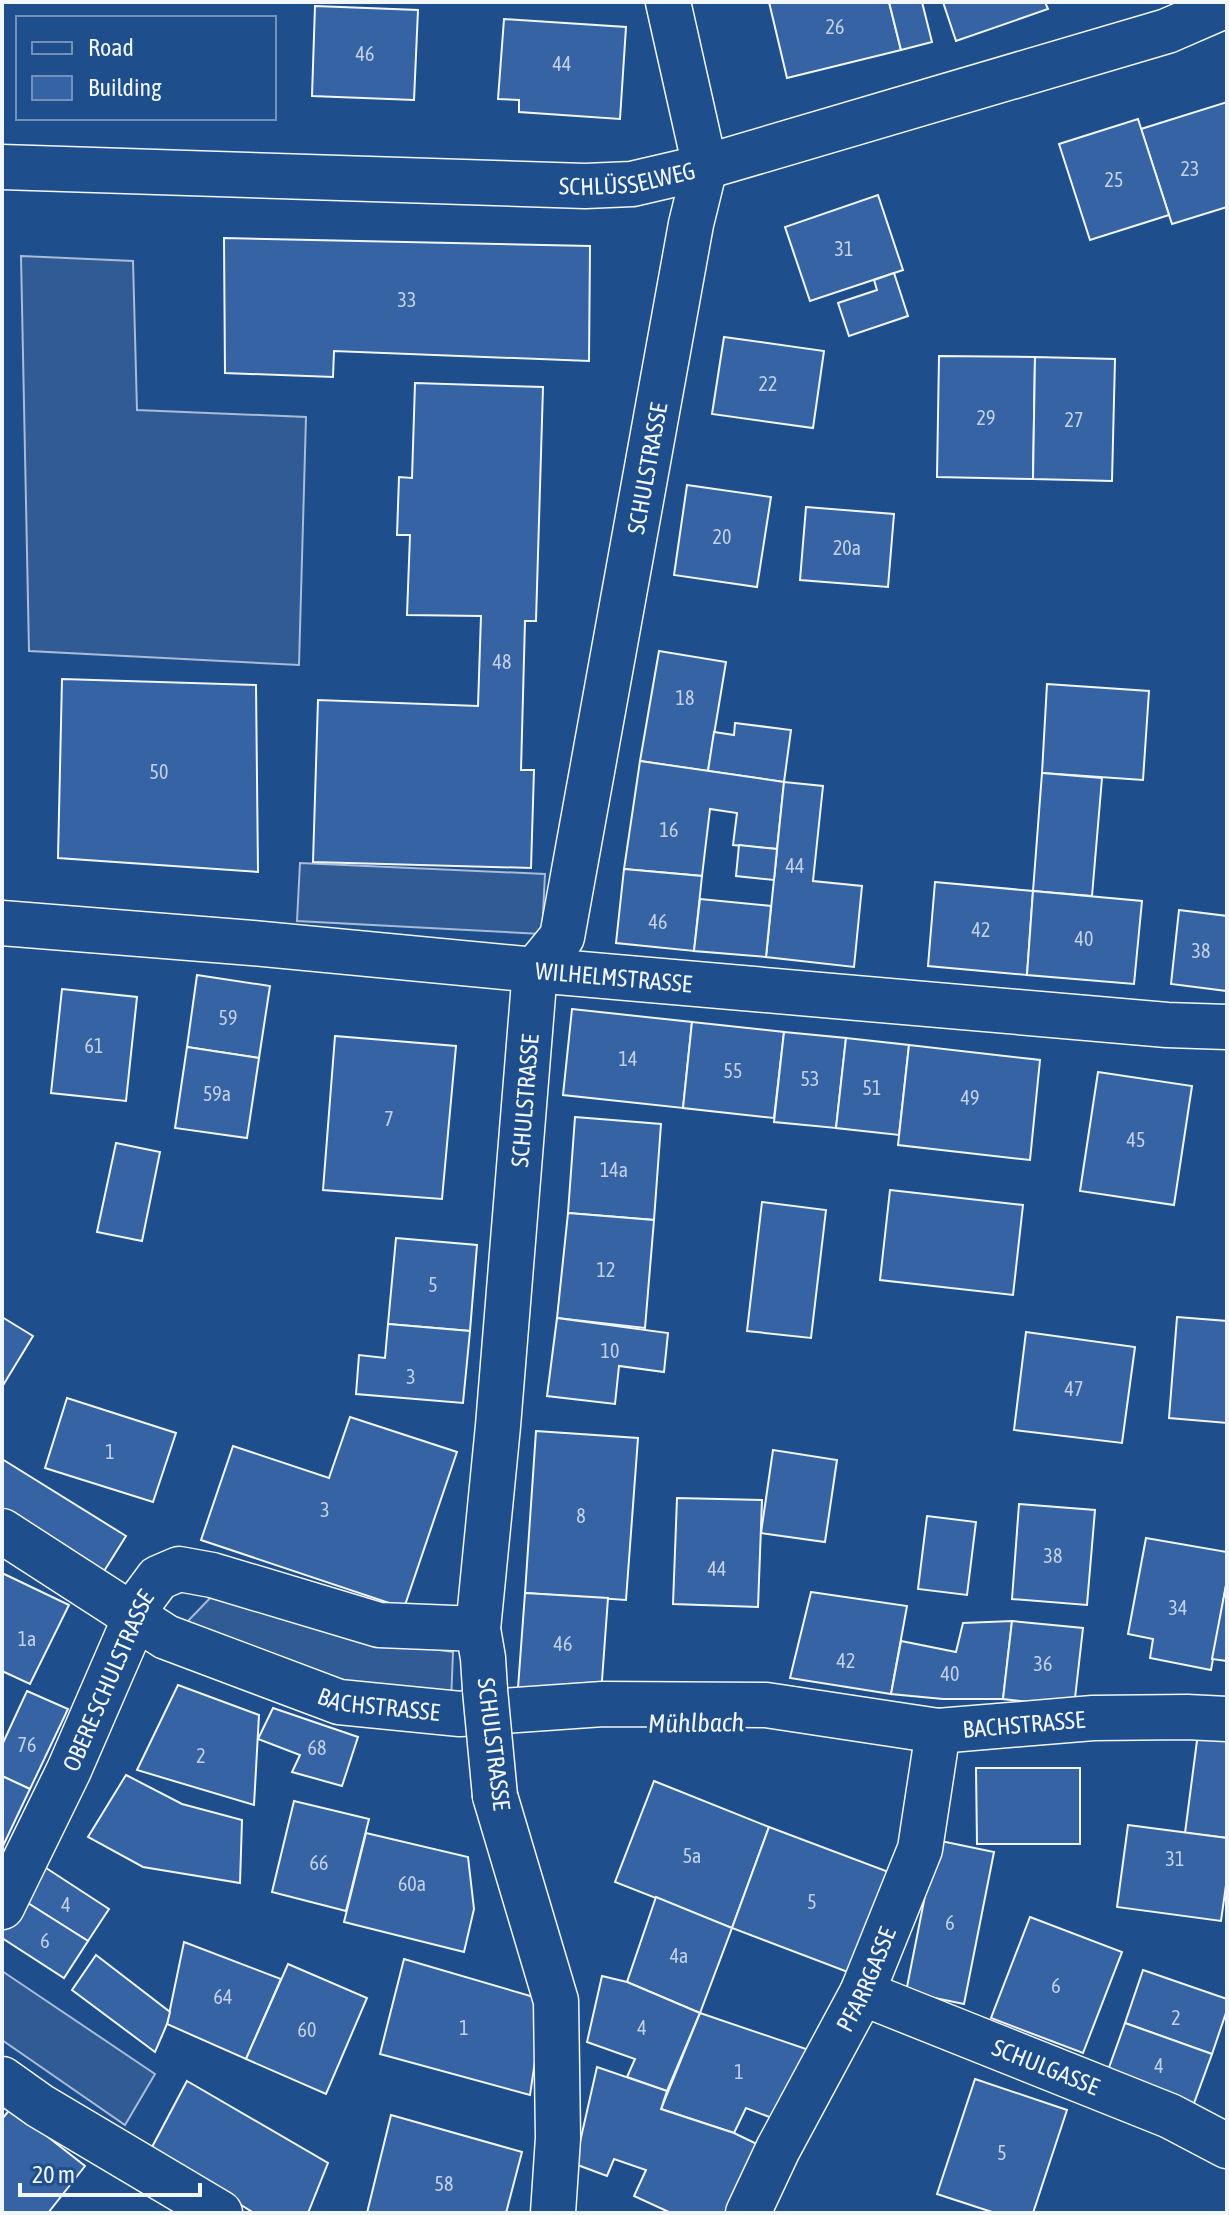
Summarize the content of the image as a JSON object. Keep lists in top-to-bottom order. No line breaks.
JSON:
{"streets":{"street":["SCHLÜSSELWEG","SCHULSTRASSE","WILHELMSTRASSE","OBERE SCHULSTRASSE","BACHSTRASSE","PFARRGASSE","SCHULGASSE"]},"crossings":[["SCHLÜSSELWEG","SCHULSTRASSE"],["SCHULSTRASSE","WILHELMSTRASSE"],["SCHULSTRASSE","OBERE SCHULSTRASSE"],["OBERE SCHULSTRASSE","BACHSTRASSE"],["BACHSTRASSE","PFARRGASSE"],["PFARRGASSE","SCHULGASSE"]],"water":["Mühlbach"],"house_numbers":["26","46","44","23","25","31","33","22","29","27","20","20a","48","18","50","16","44","46","42","40","38","59","61","14","55","53","51","59a","49","7","45","14a","12","5","10","3","47","1","3","8","38","44","34","1a","46","42","36","40","76","68","2","5a","31","66","60a","5","4","6","6","4a","6","64","2","1","4","60","4","1","5","58"],"legend":["Road","Building"],"scale_bar":"20 m"}
